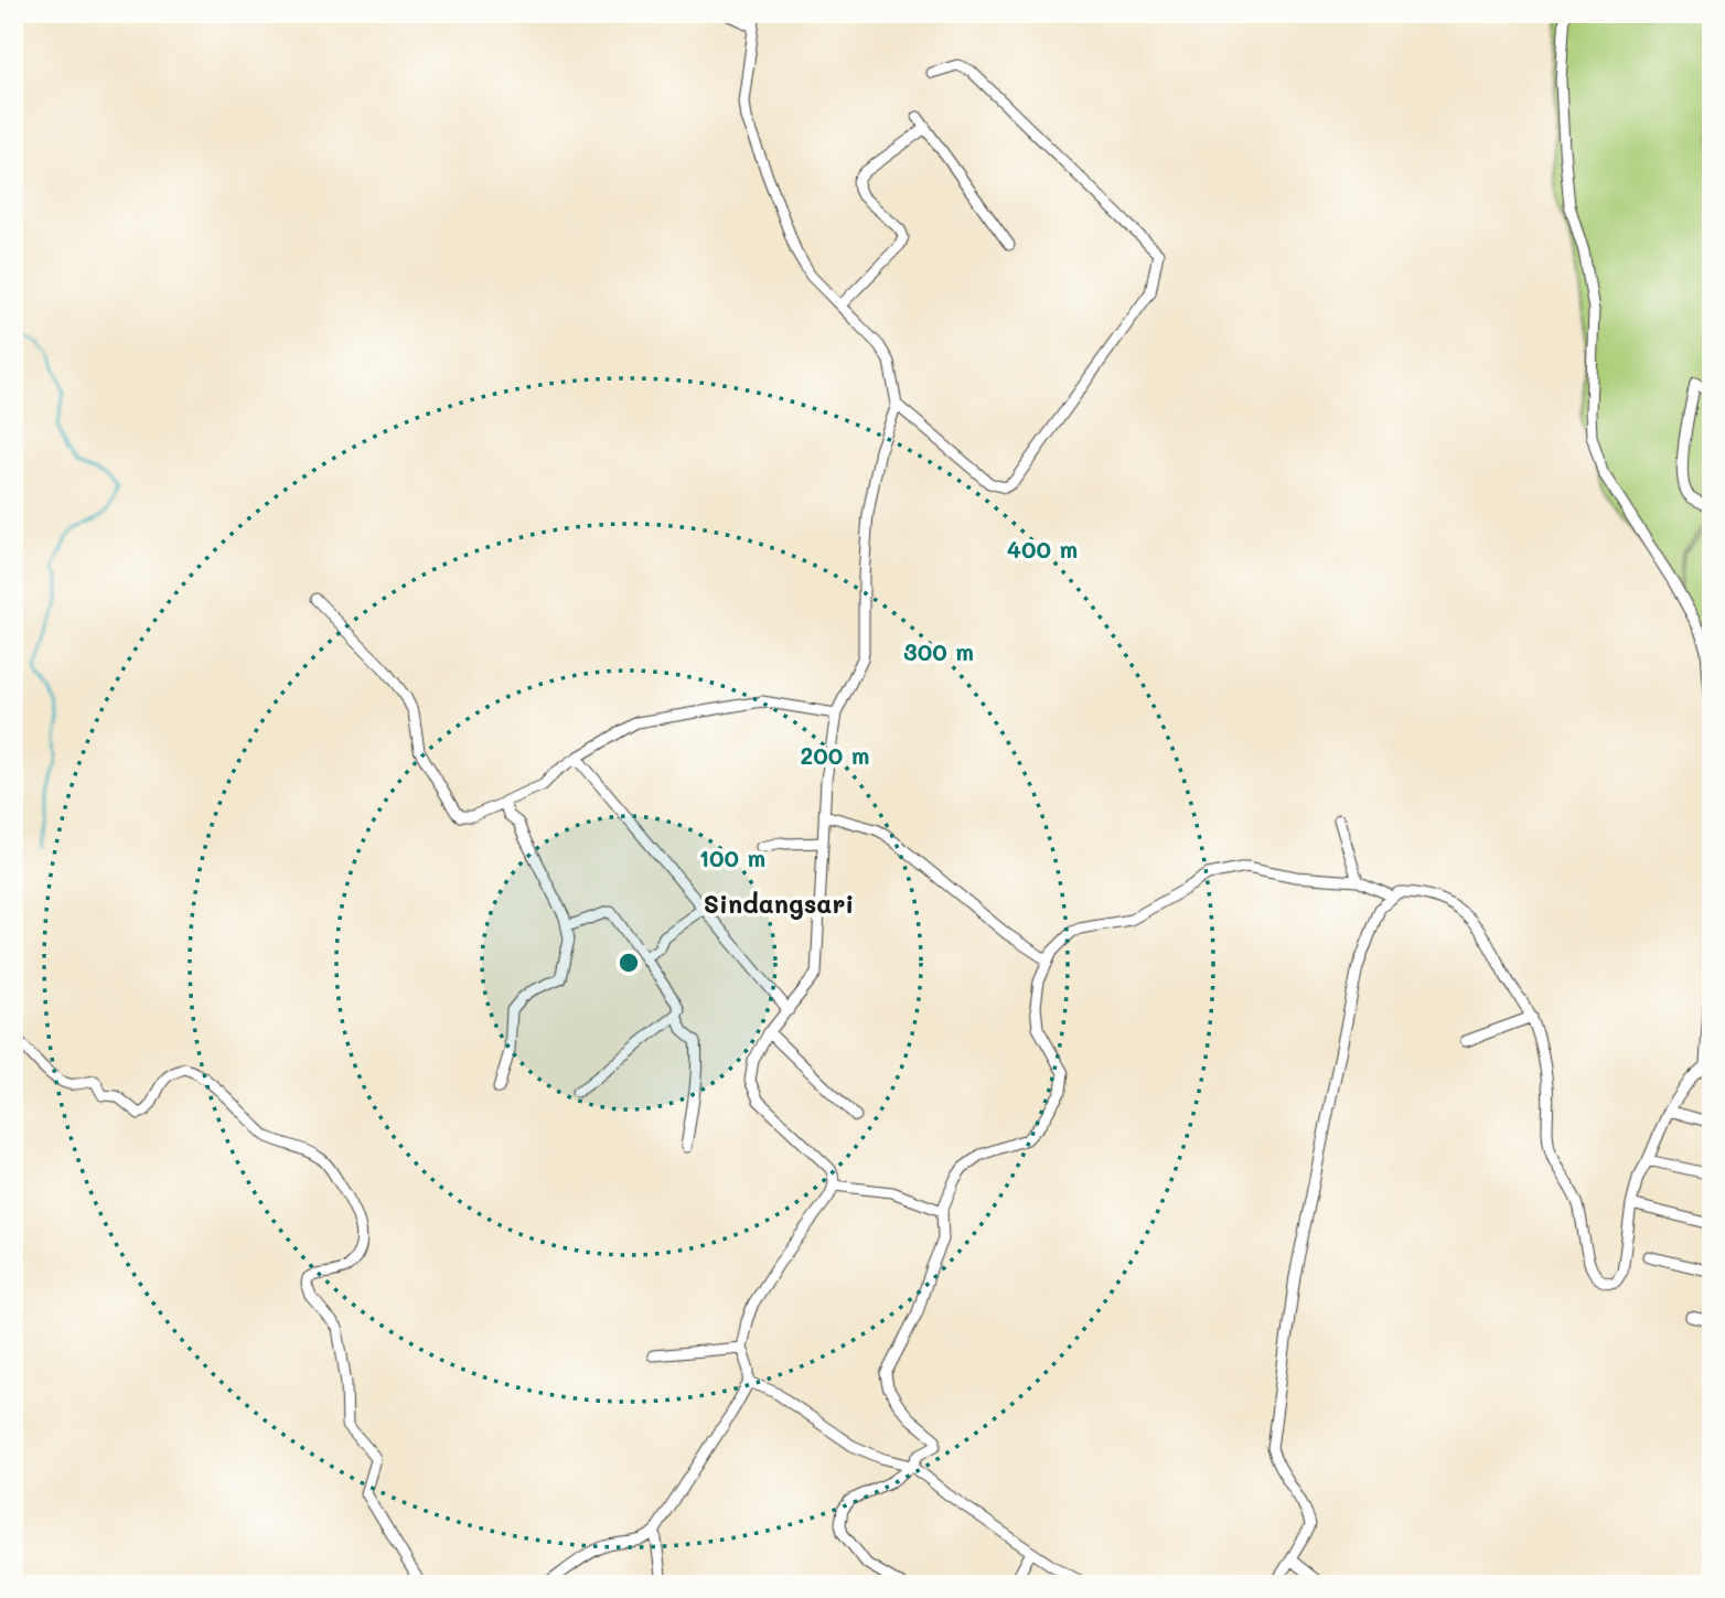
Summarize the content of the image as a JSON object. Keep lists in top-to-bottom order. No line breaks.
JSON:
{"districts":["Sindangsari"],"rings":["400 m","300 m","200 m","100 m"]}
